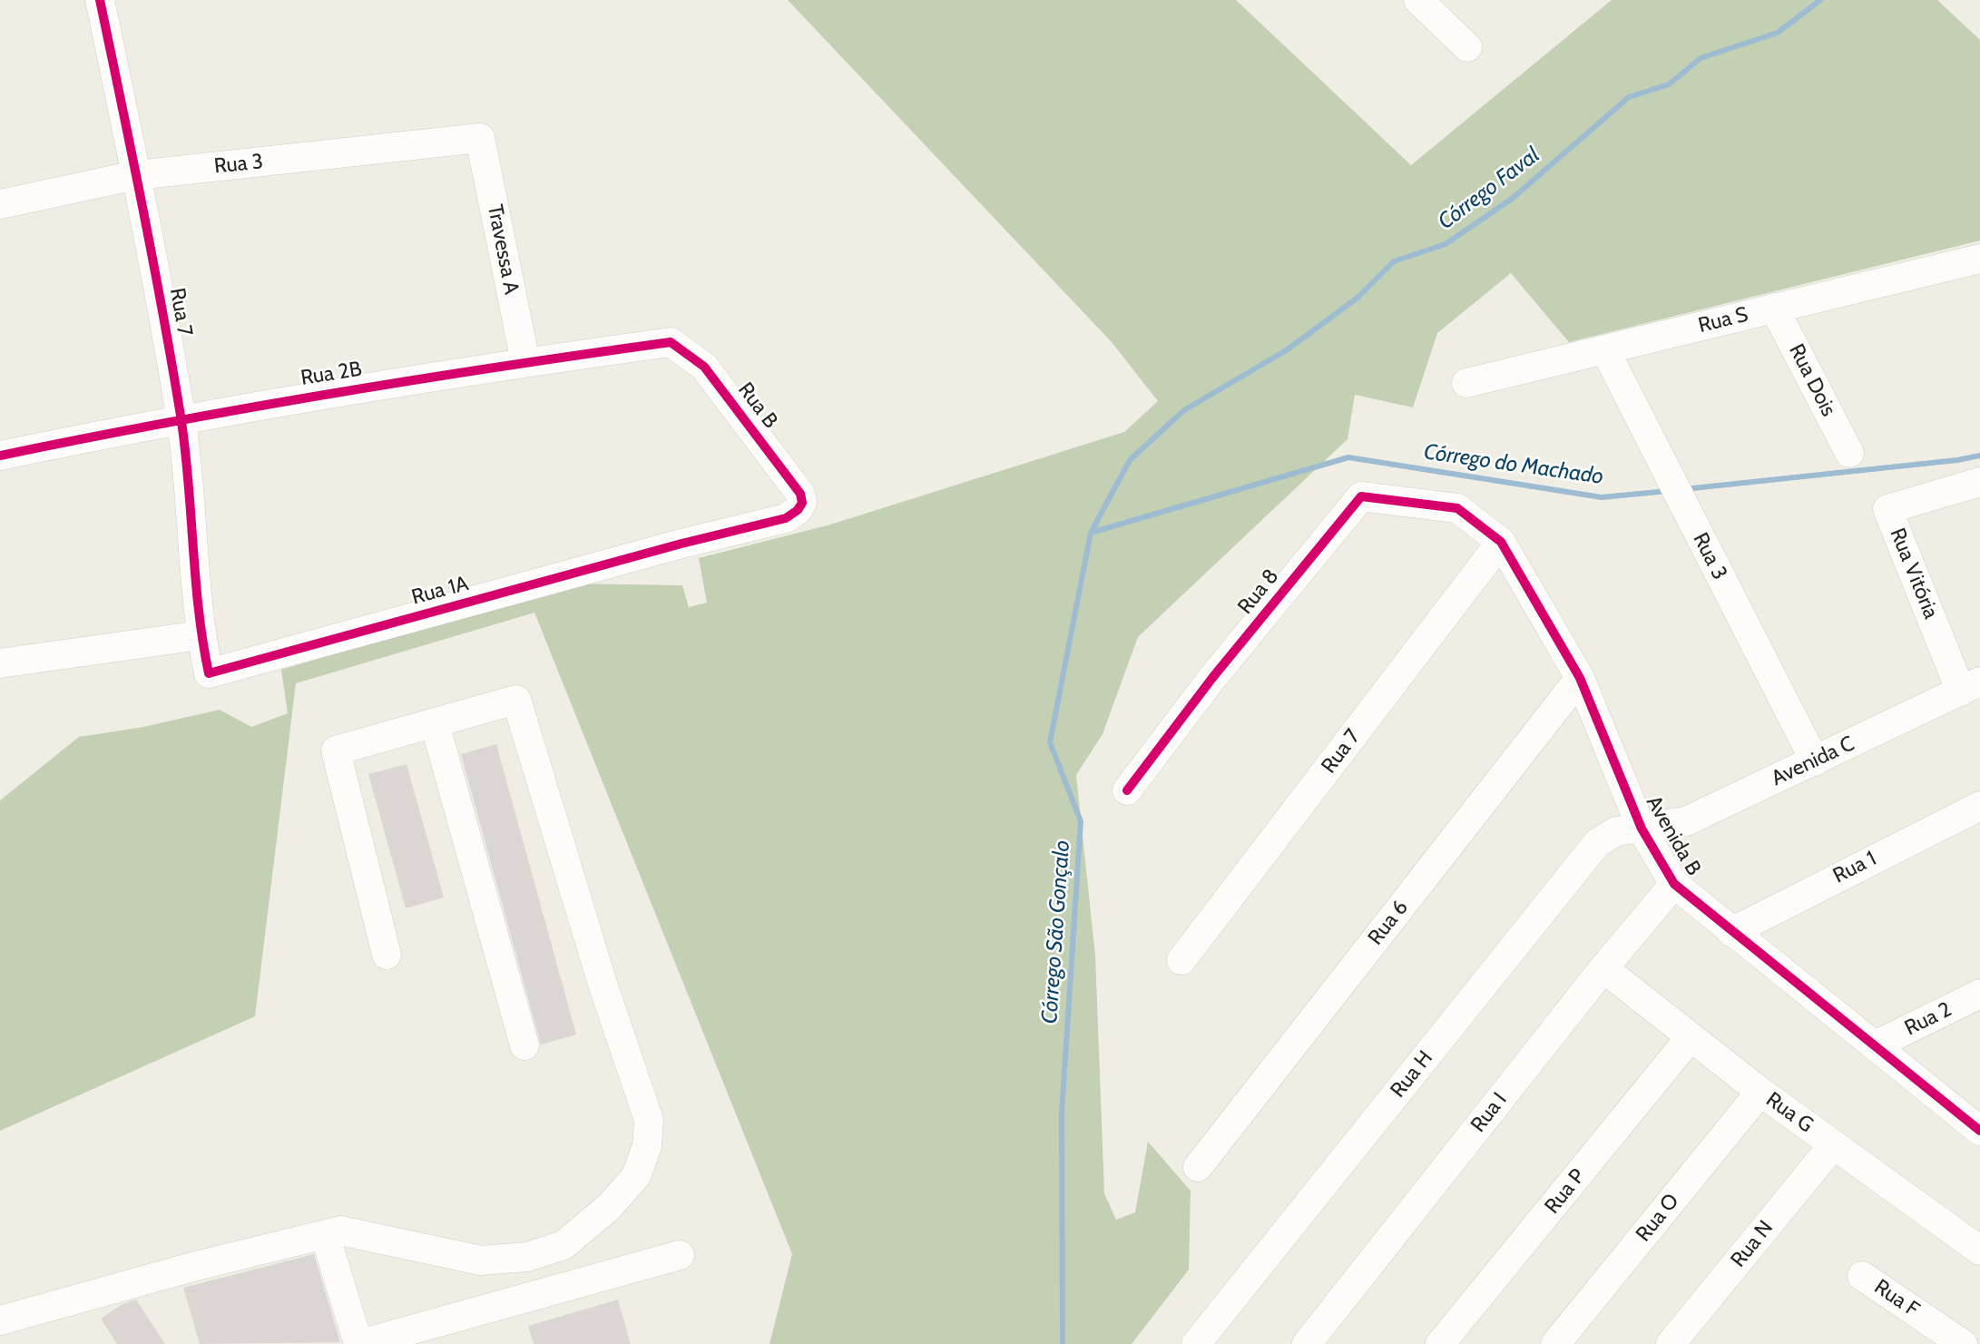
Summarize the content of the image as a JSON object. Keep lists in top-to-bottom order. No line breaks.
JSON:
{"streets":{"street":["Rua 3","Travessa A","Rua 7","Rua S","Rua 2B","Rua Dois","Rua B","Rua Vitória","Rua 1A","Rua 8","Avenida C","Avenida B","Rua 1","Rua 6","Rua 2","Rua H","Rua I","Rua G","Rua P","Rua O","Rua N","Rua F"]},"crossings":[["Rua 3","Travessa A"],["Rua 3","Rua 7"],["Rua 3","Rua S"],["Rua 3","Avenida C"],["Travessa A","Rua 2B"],["Rua 7","Rua 2B"],["Rua 7","Rua 1A"],["Rua 7","Avenida B"],["Rua S","Rua Dois"],["Rua 2B","Rua B"],["Rua B","Rua 1A"],["Rua Vitória","Avenida C"],["Rua 8","Avenida B"],["Avenida C","Avenida B"],["Avenida C","Rua H"],["Avenida B","Rua 1"],["Avenida B","Rua 6"],["Avenida B","Rua 2"],["Avenida B","Rua H"],["Avenida B","Rua I"],["Rua I","Rua G"],["Rua G","Rua P"],["Rua G","Rua O"],["Rua G","Rua N"]],"water":["Córrego Faval","Córrego do Machado","Córrego São Gonçalo"]}
